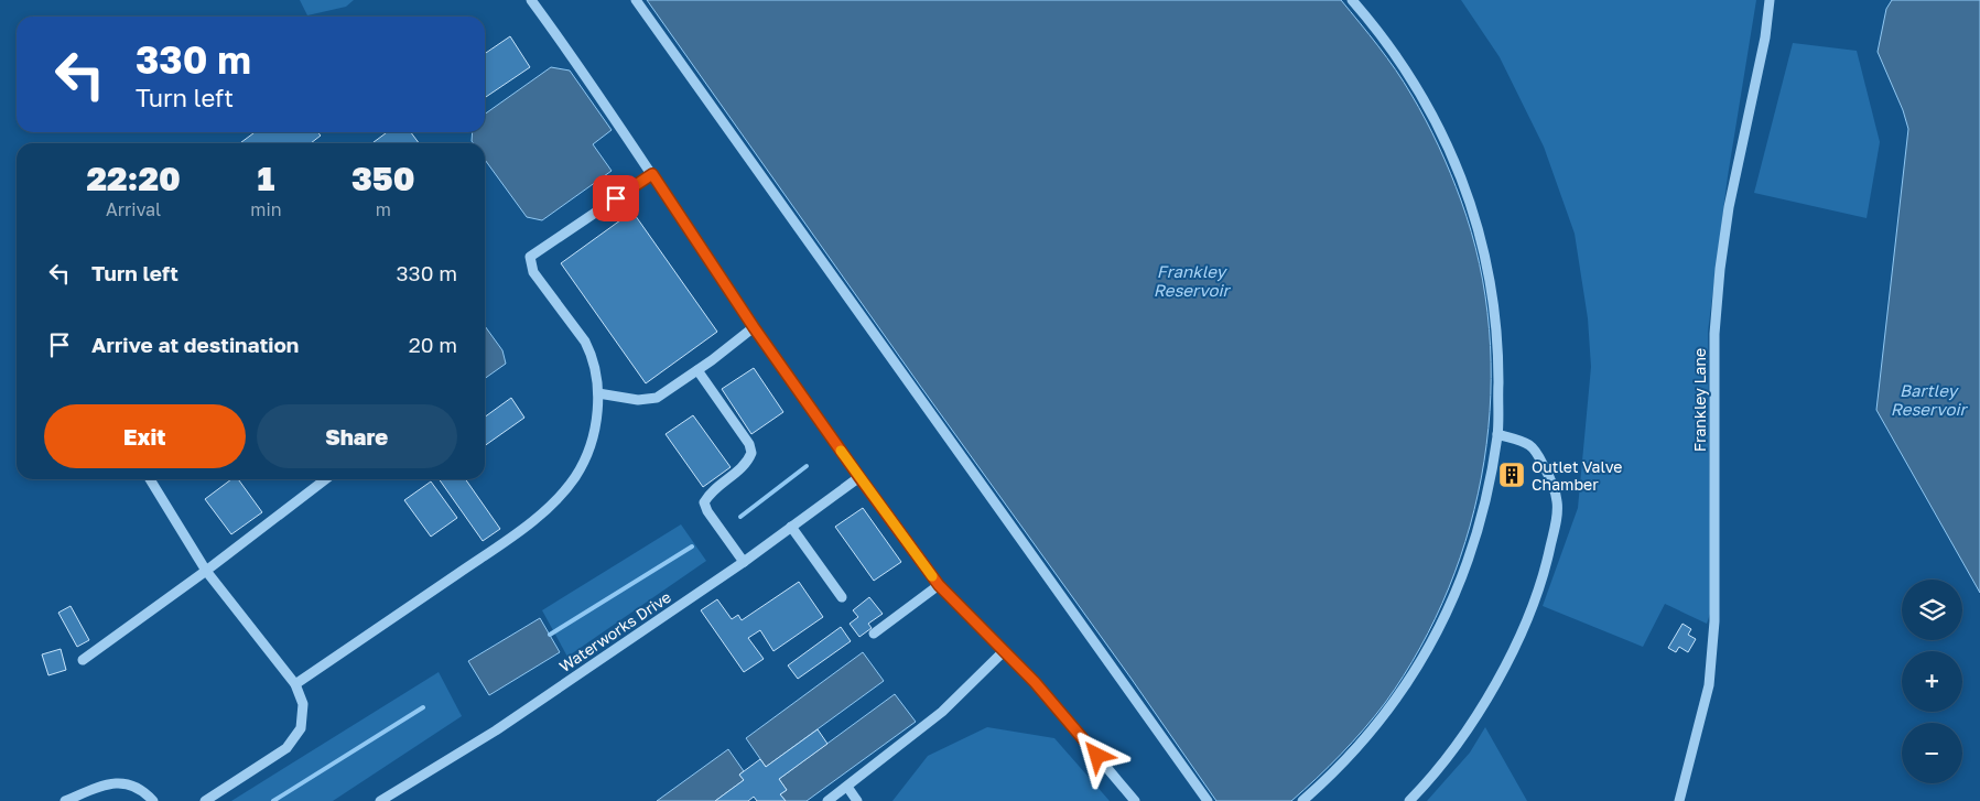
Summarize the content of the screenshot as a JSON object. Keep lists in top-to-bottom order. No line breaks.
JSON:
{"streets":{"street":["Frankley Lane","Waterworks Drive"]},"water":["Frankley Reservoir","Bartley Reservoir"],"places":{"building":["Outlet Valve Chamber"]},"page":{"turn":["330 m","Turn left"],"eta":["22:20","Arrival","1","min","350","m"],"list":[{"name":"Turn left","value":"330 m"},{"name":"Arrive at destination","value":"20 m"}],"buttons":["Exit","Share"],"map_buttons":["+","−"]}}
